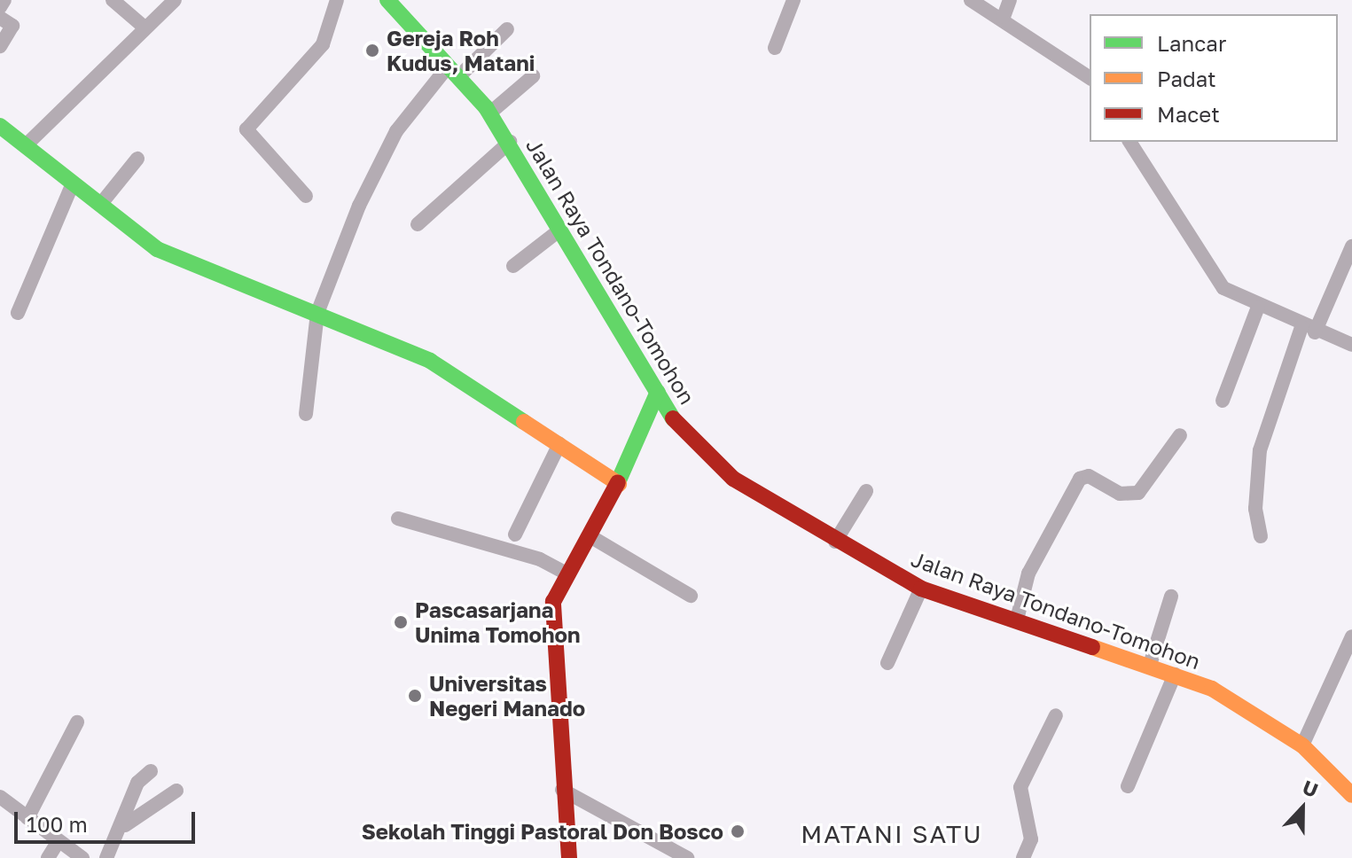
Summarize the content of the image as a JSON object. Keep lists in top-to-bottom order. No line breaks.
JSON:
{"streets":{"main road":["Jalan Raya Tondano-Tomohon"]},"districts":["MATANI SATU"],"places":["Gereja Roh Kudus, Matani","Pascasarjana Unima Tomohon","Universitas Negeri Manado","Sekolah Tinggi Pastoral Don Bosco"],"legend":["Lancar","Padat","Macet"],"scale_bar":"100 m","north":"top"}
